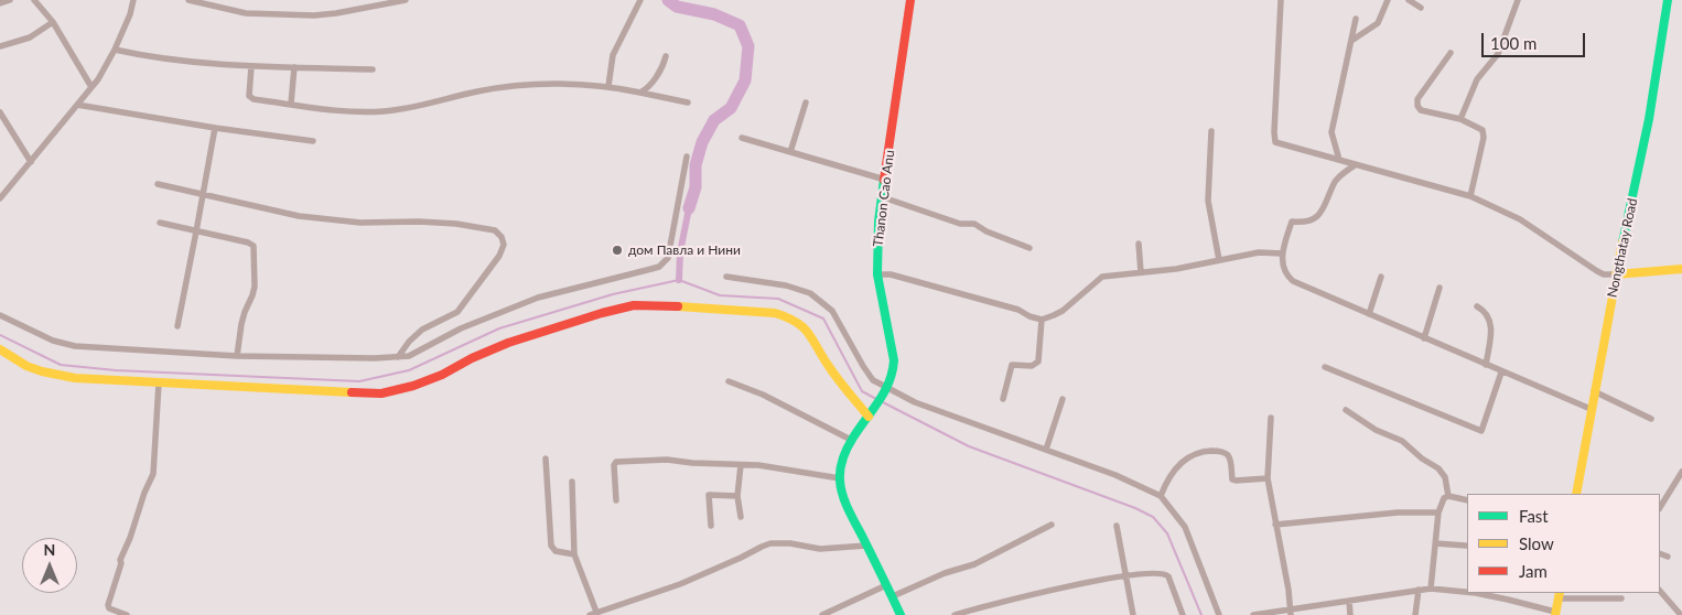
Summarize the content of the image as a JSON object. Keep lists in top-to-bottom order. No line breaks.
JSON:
{"streets":{"street":["Thanon Cao Anu","Nongthatay Road"]},"places":["дом Павла и Нини"],"legend":["Fast","Slow","Jam"],"scale_bar":"100 m","north":"top"}
